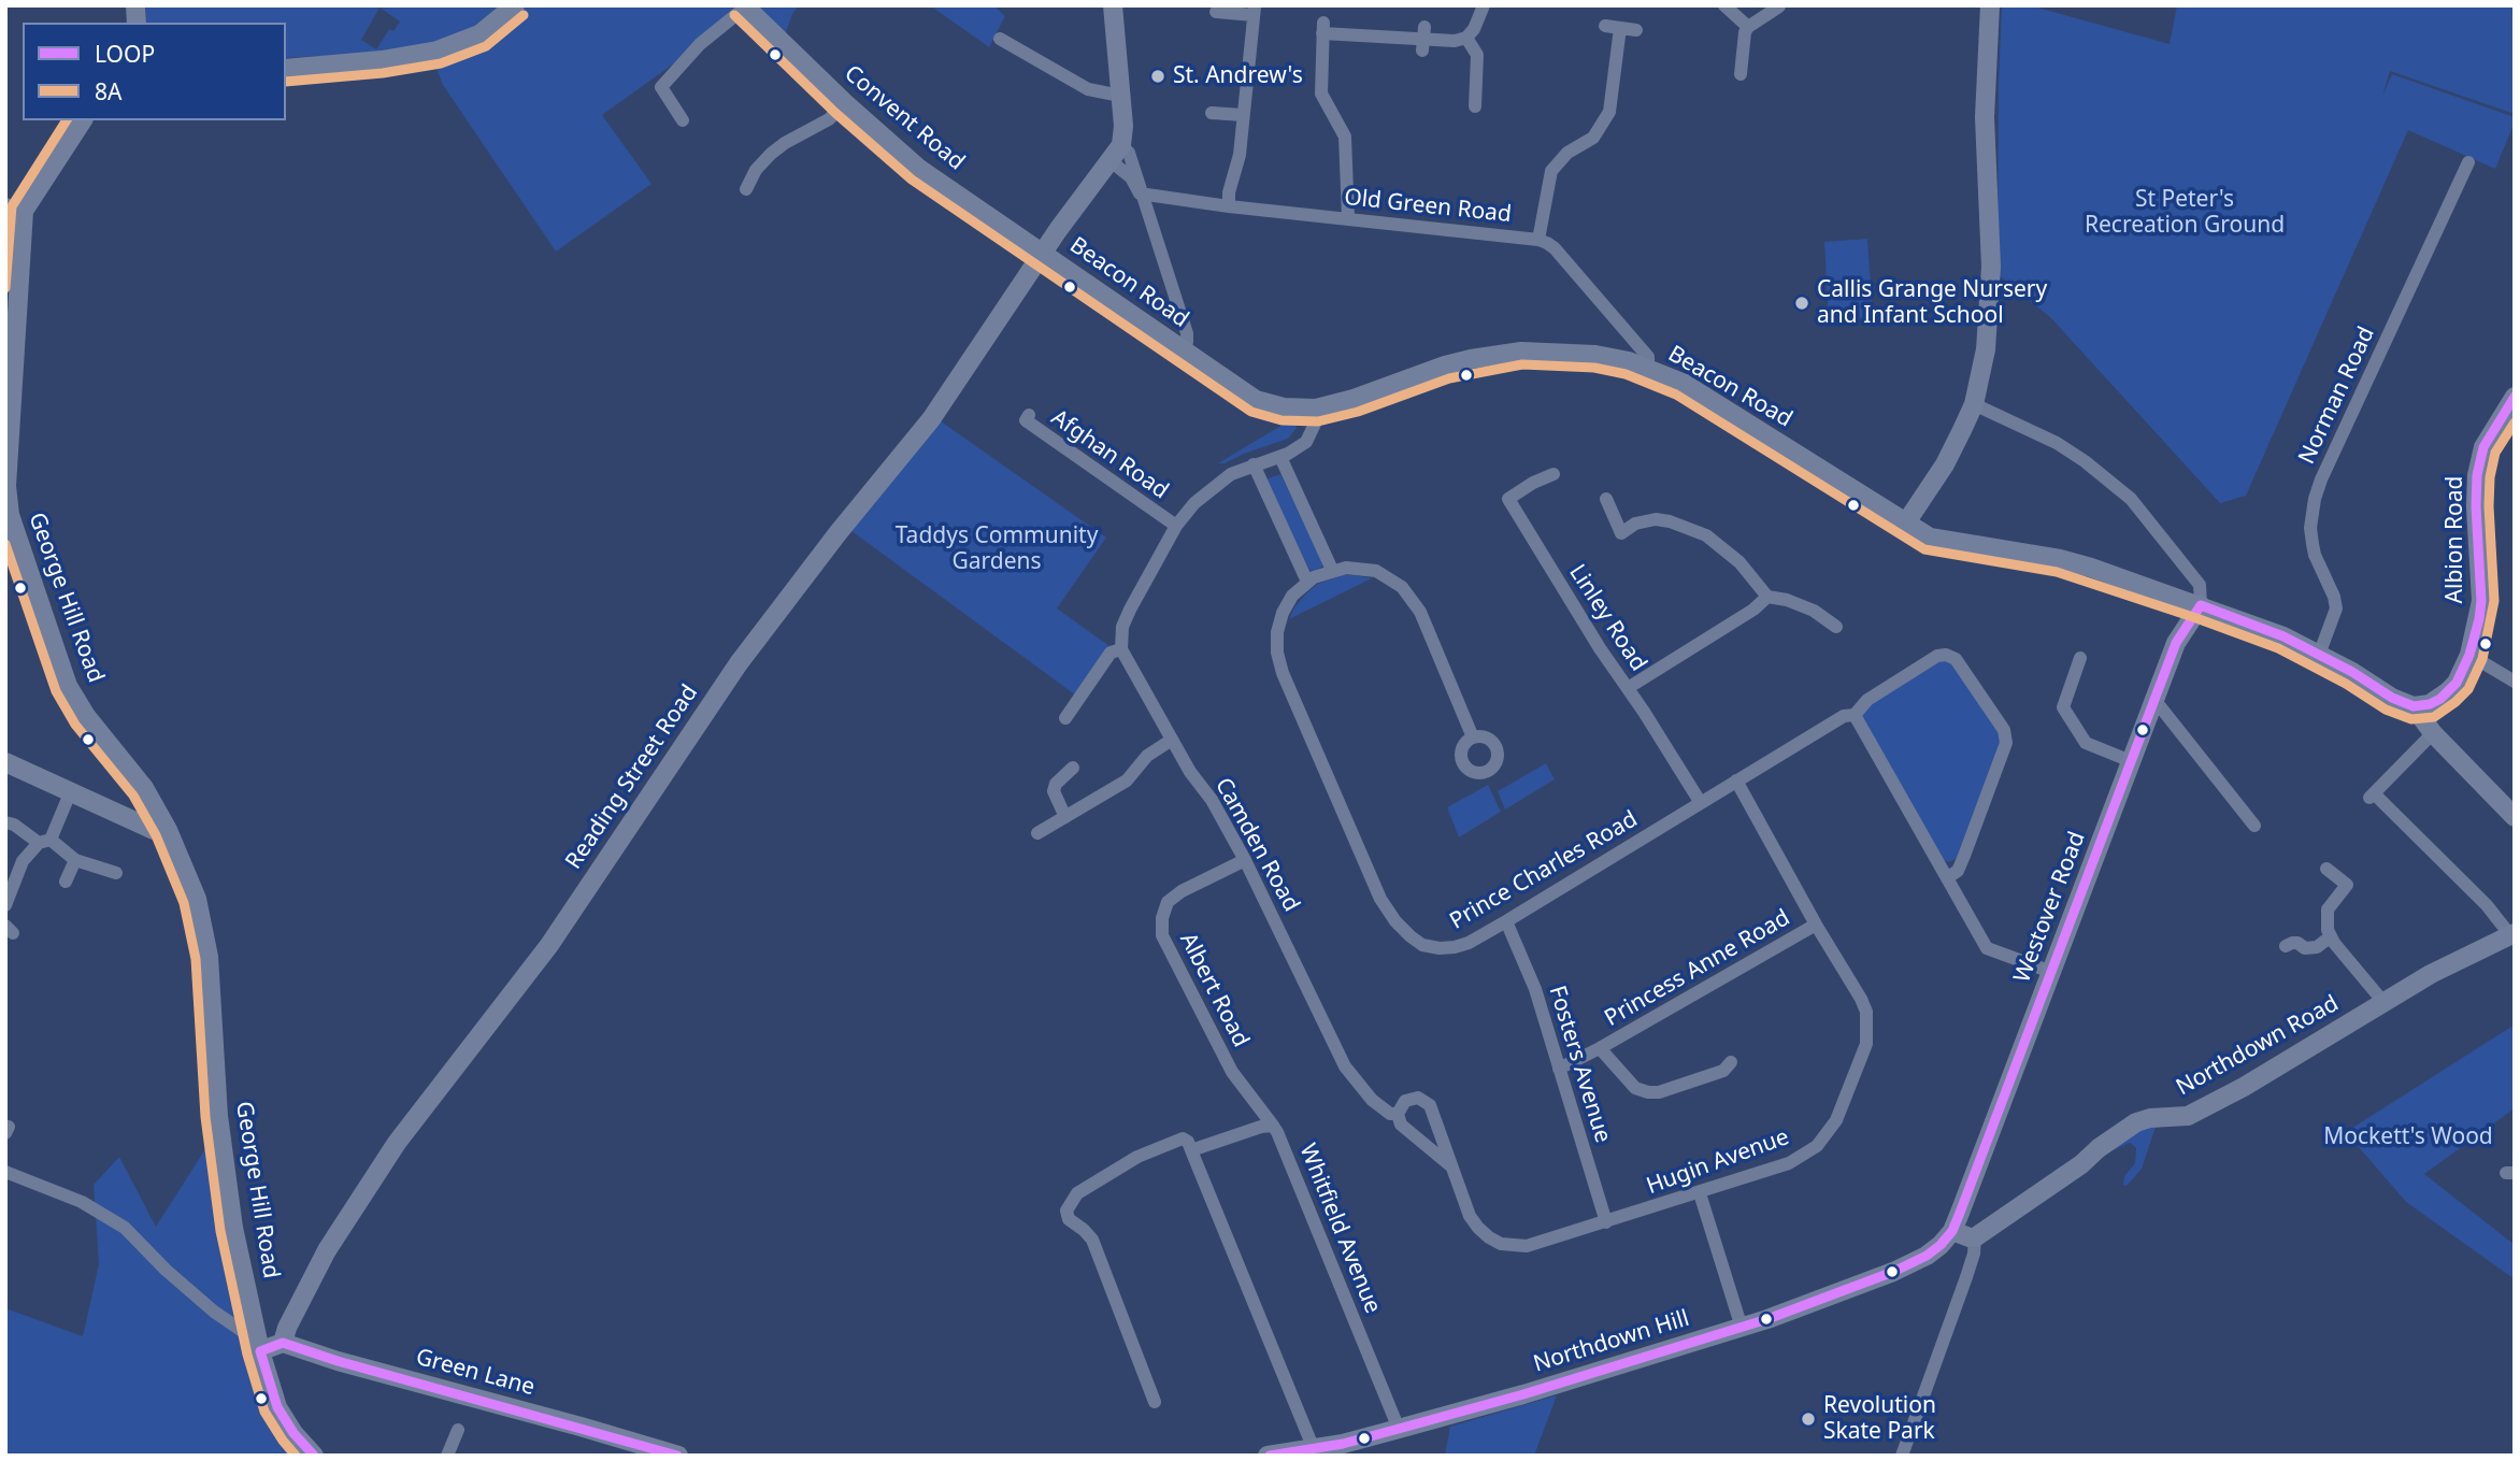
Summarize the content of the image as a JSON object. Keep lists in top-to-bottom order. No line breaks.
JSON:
{"streets":{"street":["Convent Road","Old Green Road","Beacon Road","Norman Road","Afghan Road","Albion Road","George Hill Road","Linley Road","Reading Street Road","Camden Road","Prince Charles Road","Westover Road","Princess Anne Road","Albert Road","Northdown Road","Fosters Avenue","Hugin Avenue","Whitfield Avenue","Northdown Hill","Green Lane"]},"crossings":[["Convent Road","Beacon Road"],["Convent Road","Reading Street Road"],["Old Green Road","Beacon Road"],["Beacon Road","Norman Road"],["Beacon Road","Albion Road"],["Beacon Road","Reading Street Road"],["Beacon Road","Westover Road"],["Linley Road","Prince Charles Road"],["Reading Street Road","Green Lane"],["Camden Road","Albert Road"],["Camden Road","Hugin Avenue"],["Prince Charles Road","Fosters Avenue"],["Prince Charles Road","Hugin Avenue"],["Westover Road","Northdown Hill"],["Princess Anne Road","Fosters Avenue"],["Princess Anne Road","Hugin Avenue"],["Albert Road","Whitfield Avenue"],["Fosters Avenue","Hugin Avenue"],["Whitfield Avenue","Northdown Hill"]],"parks":["St Peter's Recreation Ground","Taddys Community Gardens","Mockett's Wood"],"places":["St. Andrew's","Callis Grange Nursery and Infant School","Revolution Skate Park"],"lines":["transit line 8A","transit line LOOP"],"legend":["LOOP","8A"]}
